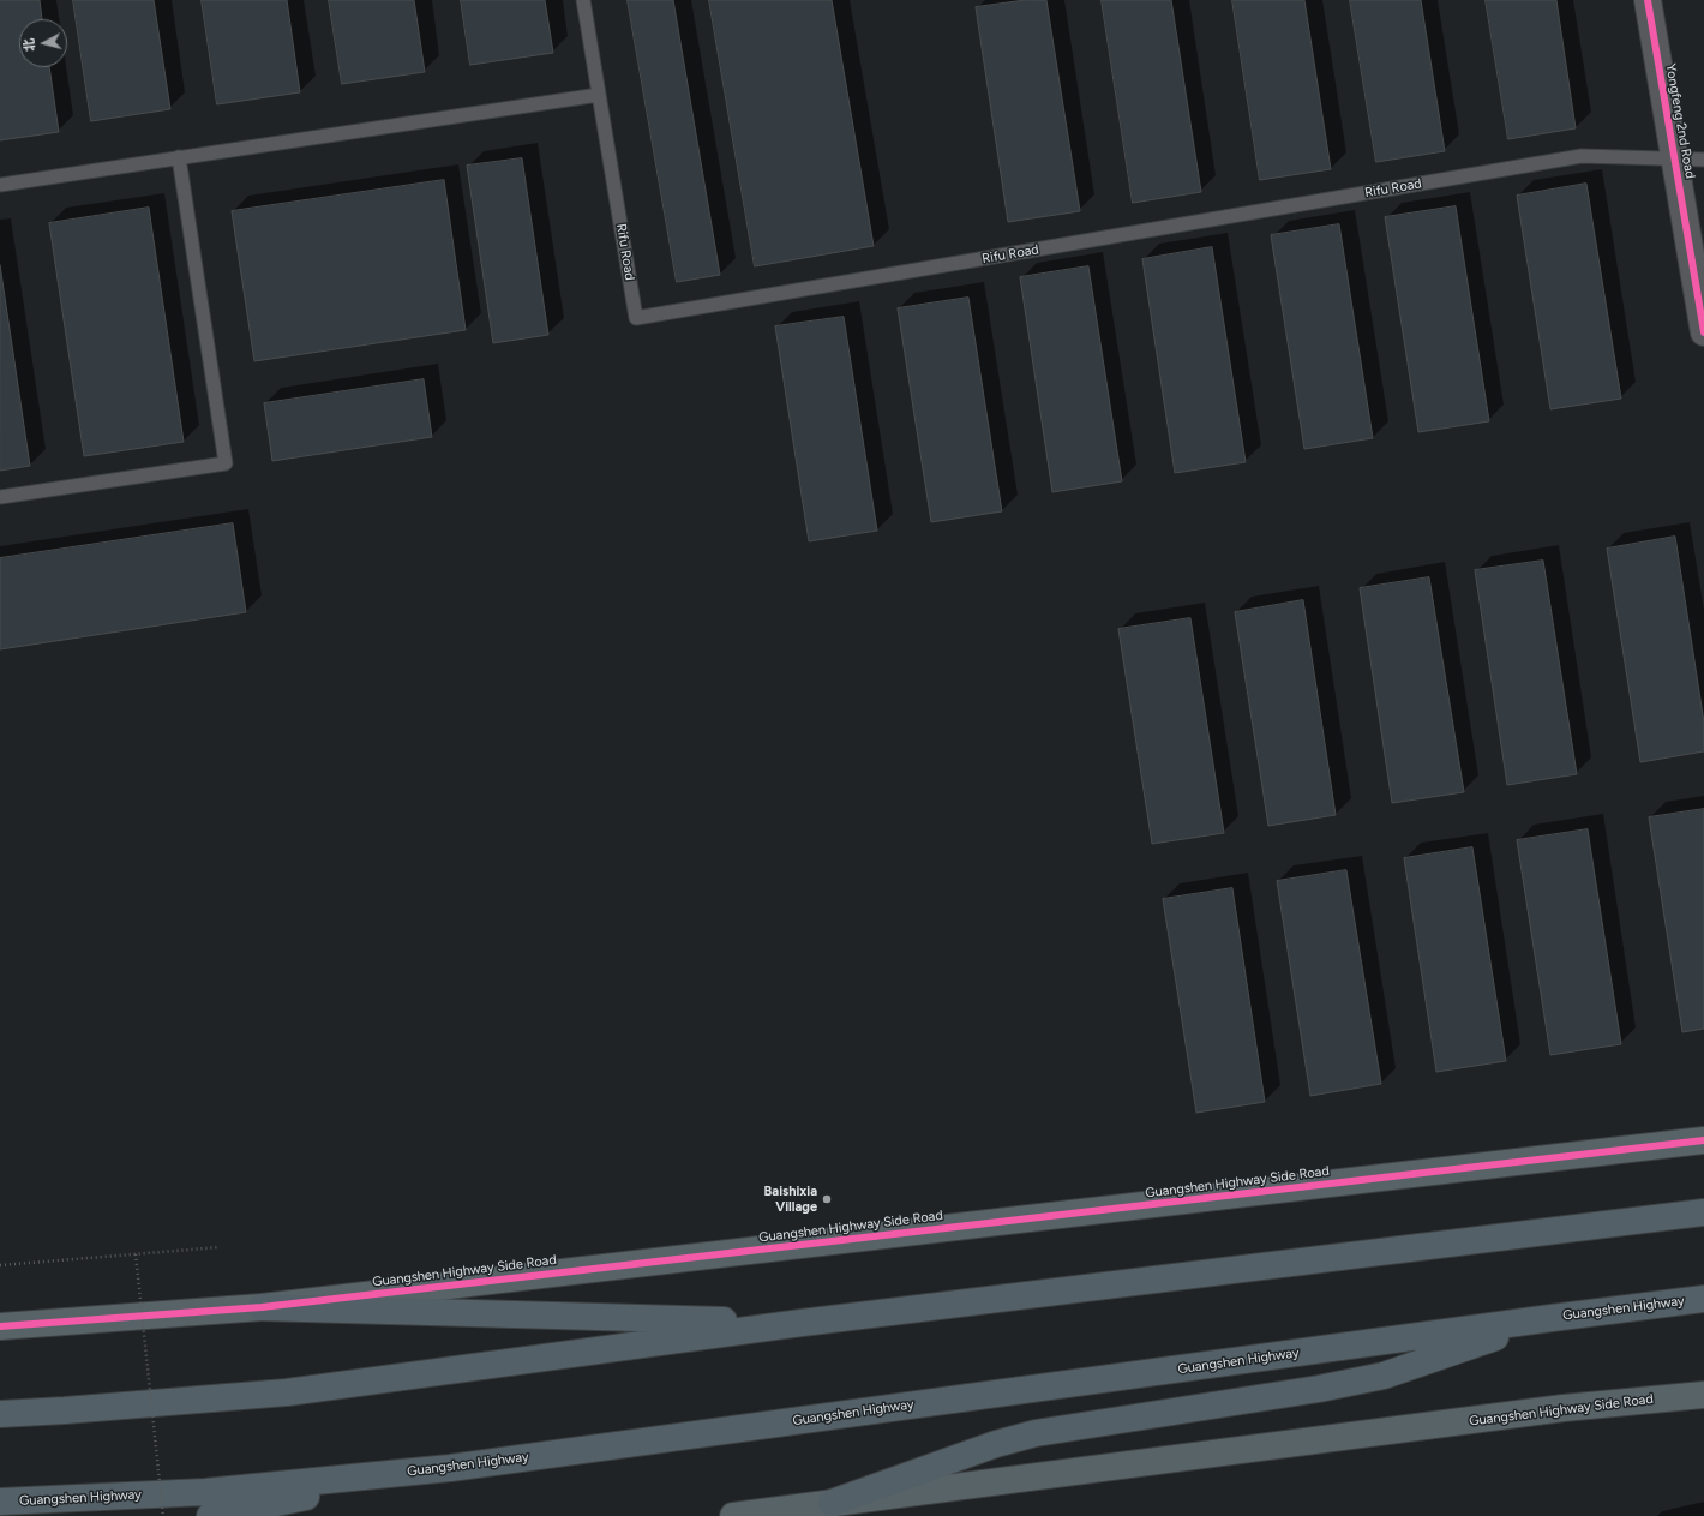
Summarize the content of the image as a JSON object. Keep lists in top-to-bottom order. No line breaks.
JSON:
{"streets":{"highway":["Guangshen Highway"],"main road":["Guangshen Highway Side Road"],"street":["Yongfeng 2nd Road"],"lane":["Rifu Road"]},"crossings":[["Yongfeng 2nd Road","Rifu Road"]],"places":["Baishixia Village"],"north":"left"}
